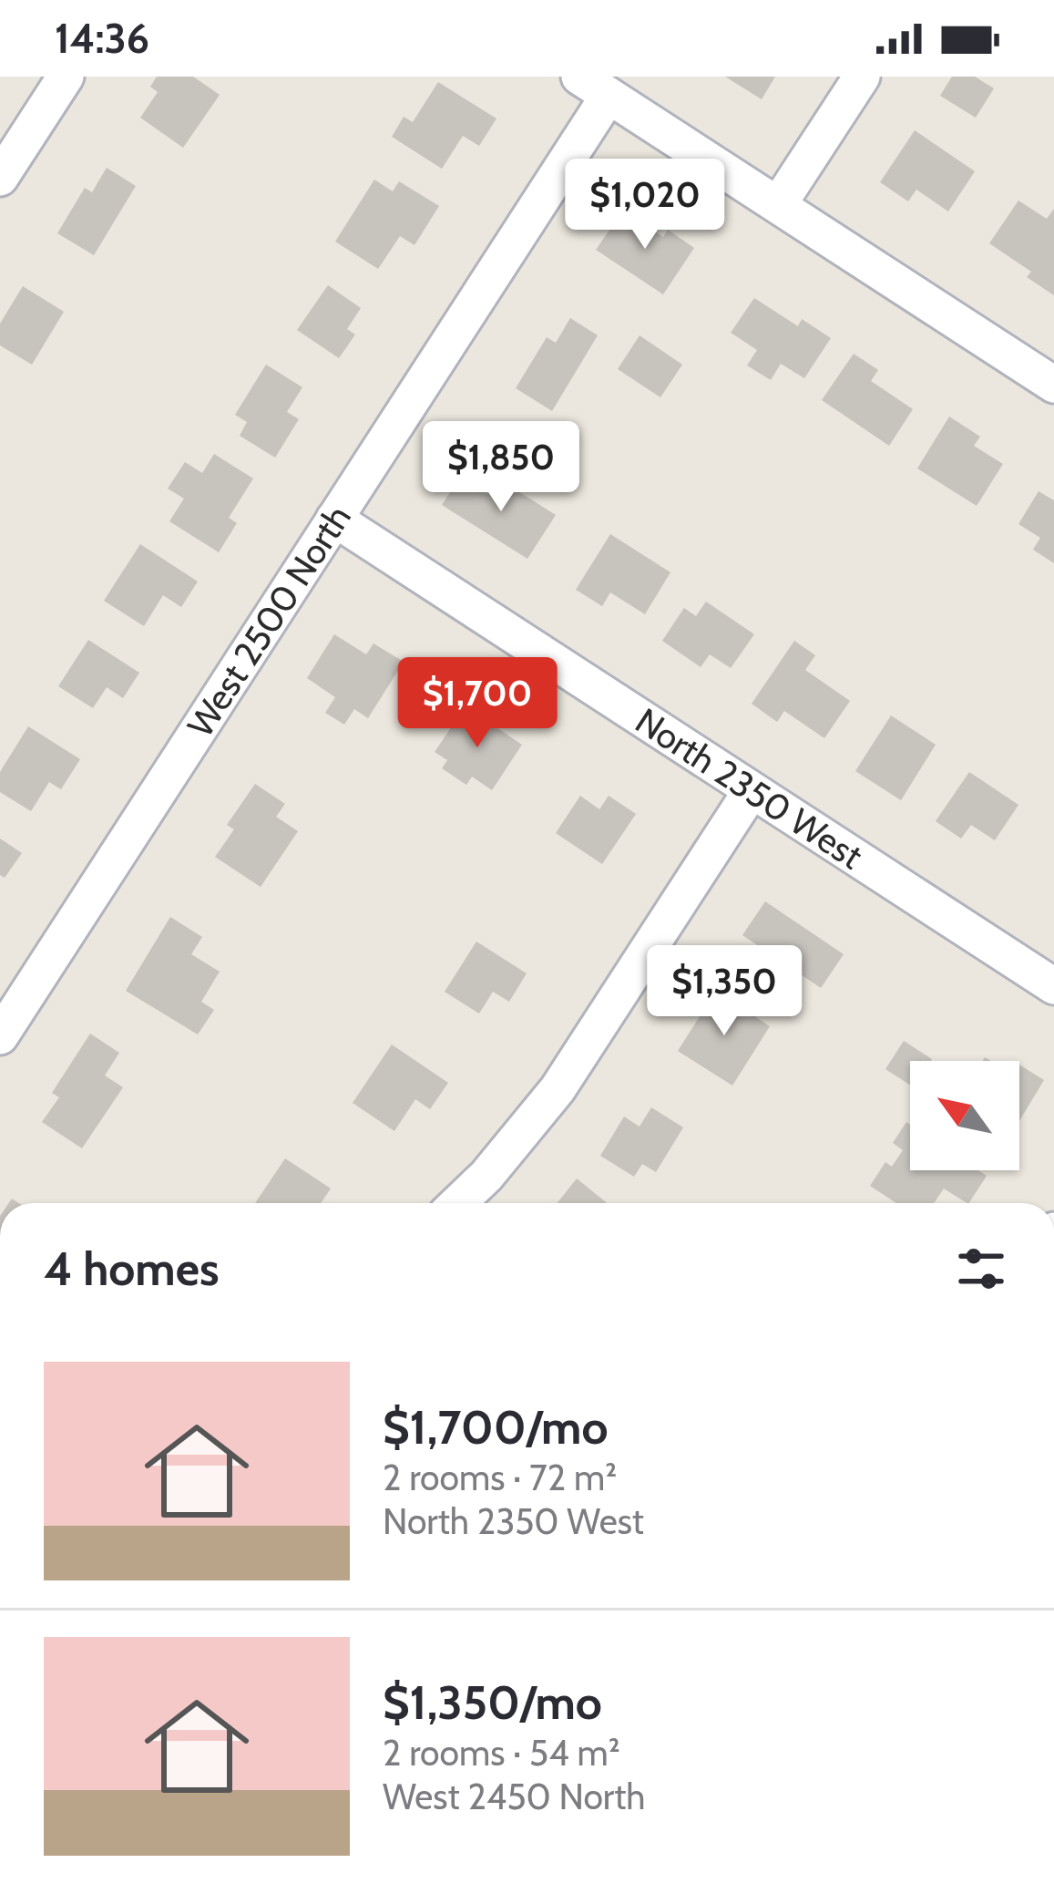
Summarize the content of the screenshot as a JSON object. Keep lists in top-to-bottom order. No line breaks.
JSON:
{"streets":{"street":["West 2500 North","North 2350 West"]},"crossings":[["West 2500 North","North 2350 West"]],"north":"top left","page":{"status":"14:36","price":["$1,020","$1,850","$1,700","$1,350"],"heading":"4 homes","list":[{"name":"$1,700/mo","note":"2 rooms · 72 m² · North 2350 West"},{"name":"$1,350/mo","note":"2 rooms · 54 m² · West 2450 North"}]}}
